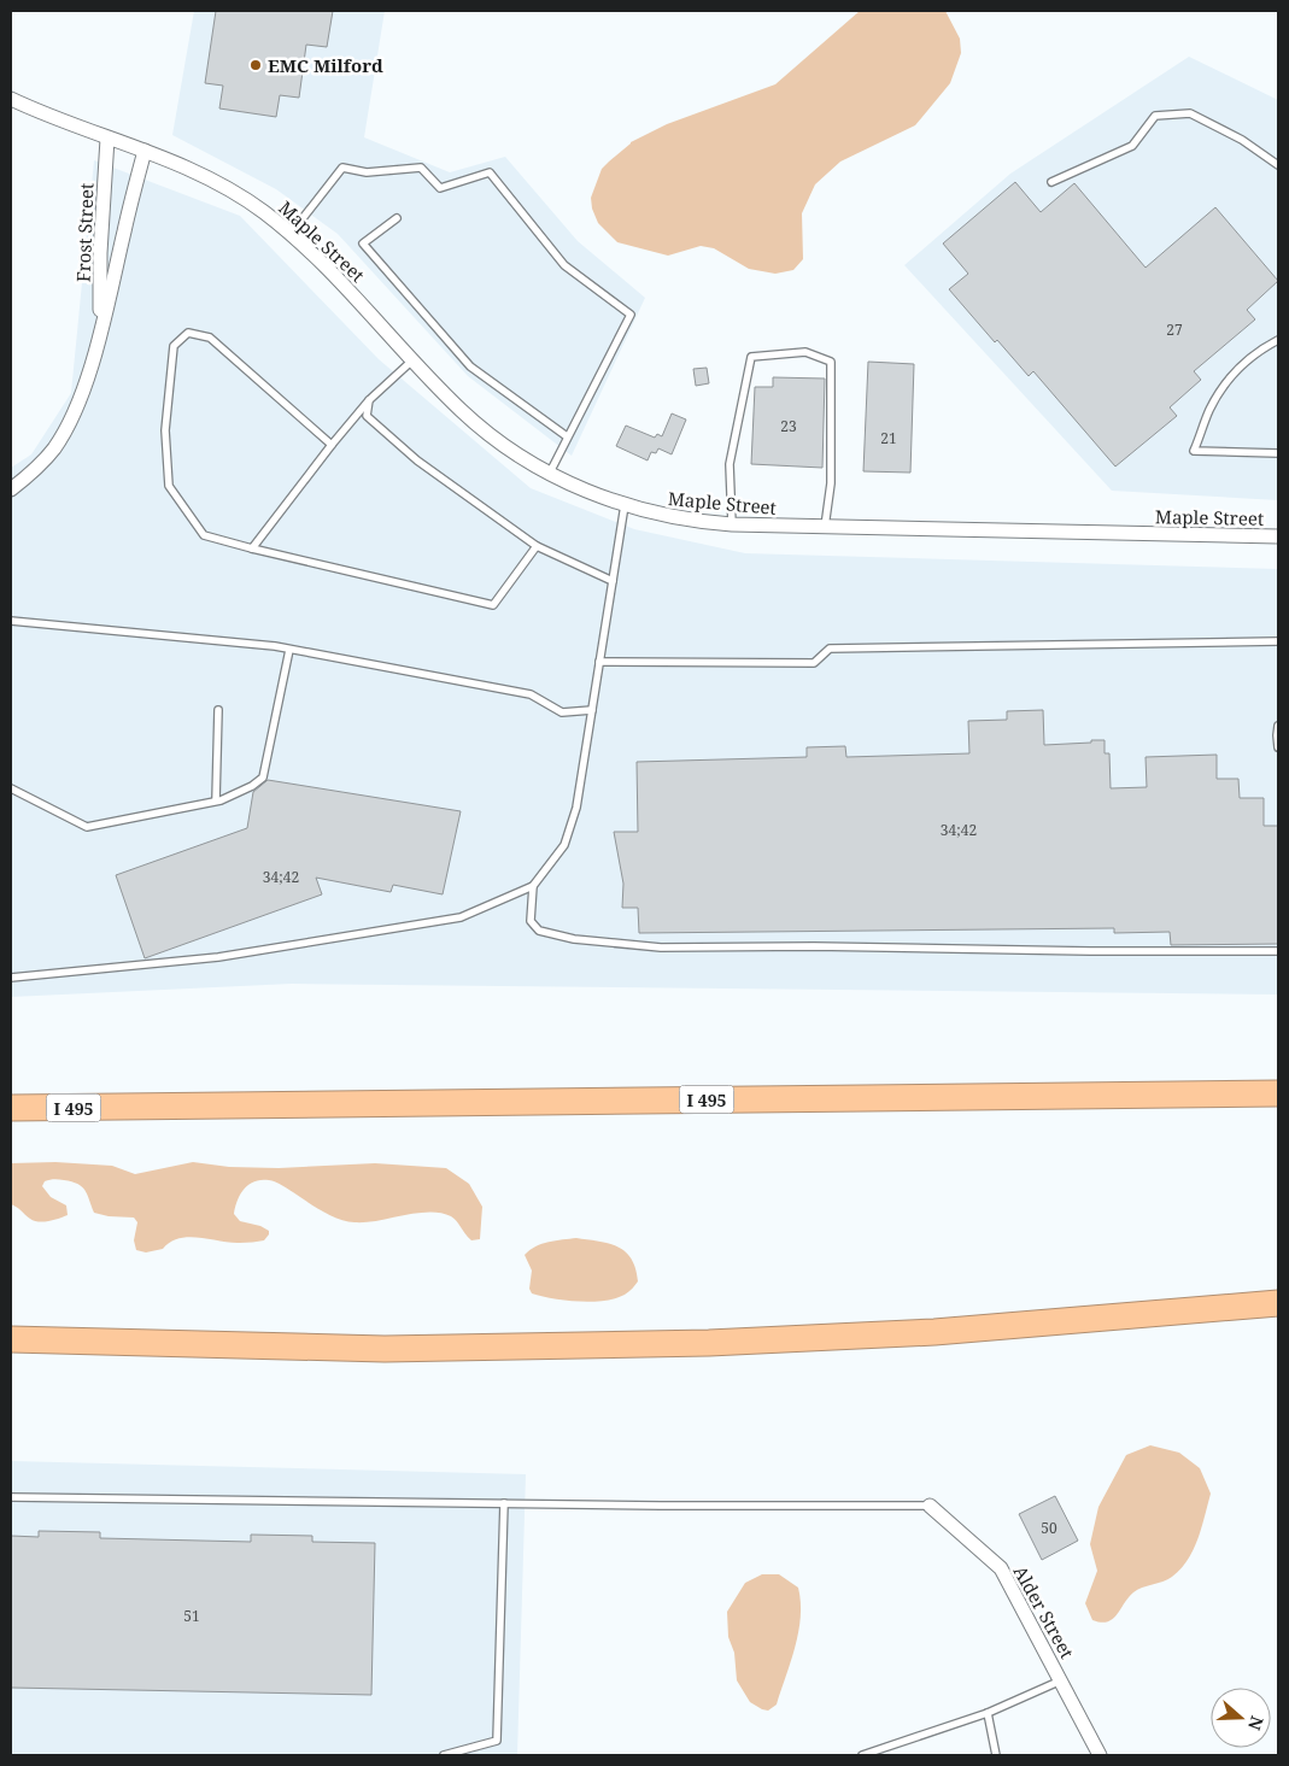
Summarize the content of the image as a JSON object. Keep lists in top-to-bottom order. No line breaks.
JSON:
{"streets":{"highway":["I 495"],"street":["Frost Street","Maple Street","Alder Street"]},"crossings":[["Frost Street","Maple Street"]],"places":["EMC Milford"],"house_numbers":["27","23","21","34;42","34;42","50","51"],"north":"right"}
